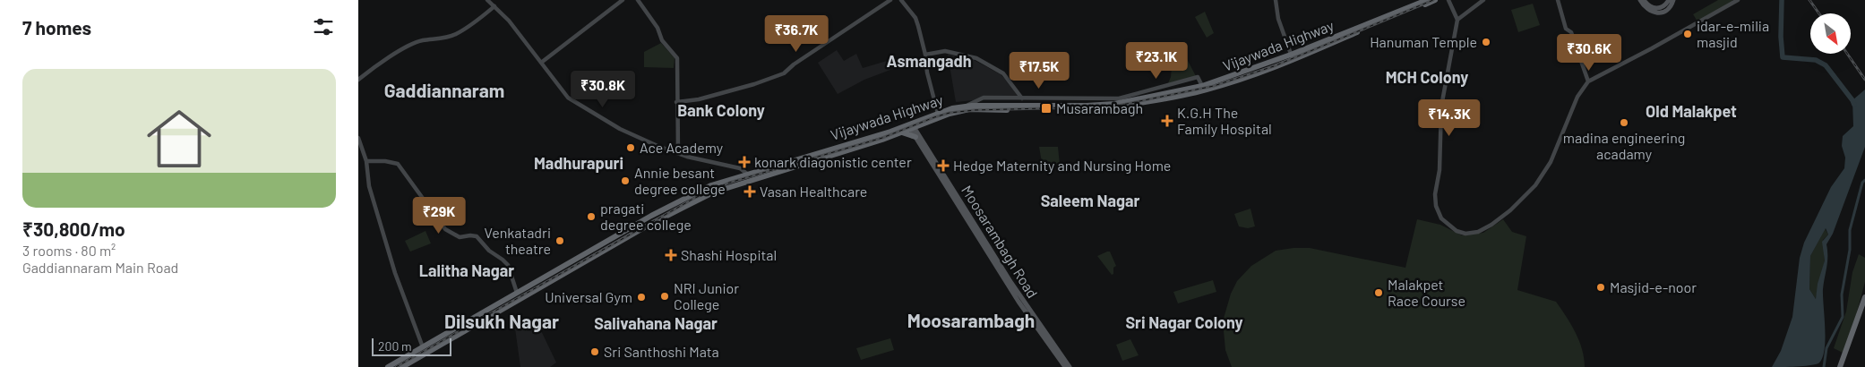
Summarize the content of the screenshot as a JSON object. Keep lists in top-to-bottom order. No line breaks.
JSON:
{"streets":{"highway":["Vijaywada Highway"],"main road":["Moosarambagh Road"]},"crossings":[["Vijaywada Highway","Moosarambagh Road"]],"districts":["Asmangadh","MCH Colony","Gaddiannaram","Bank Colony","Old Malakpet","Madhurapuri","Saleem Nagar","Lalitha Nagar","Moosarambagh","Dilsukh Nagar","Sri Nagar Colony","Salivahana Nagar"],"places":{"other":["idar-e-milia masjid","Hanuman Temple","madina engineering acadamy","Ace Academy","Annie besant degree college","pragati degree college","Venkatadri theatre","Masjid-e-noor","Malakpet Race Course","NRI Junior College","Universal Gym","Sri Santhoshi Mata"],"transit":["Musarambagh"],"health":["K.G.H The Family Hospital","konark diagonistic center","Hedge Maternity and Nursing Home","Vasan Healthcare","Shashi Hospital"]},"scale_bar":"200 m","north":"bottom right","page":{"heading":"7 homes","price":["₹36.7K","₹30.6K","₹23.1K","₹17.5K","₹30.8K","₹14.3K","₹29K"],"list":[{"name":"₹30,800/mo","note":"3 rooms · 80 m² · Gaddiannaram Main Road"}],"scale":"200 m"}}
